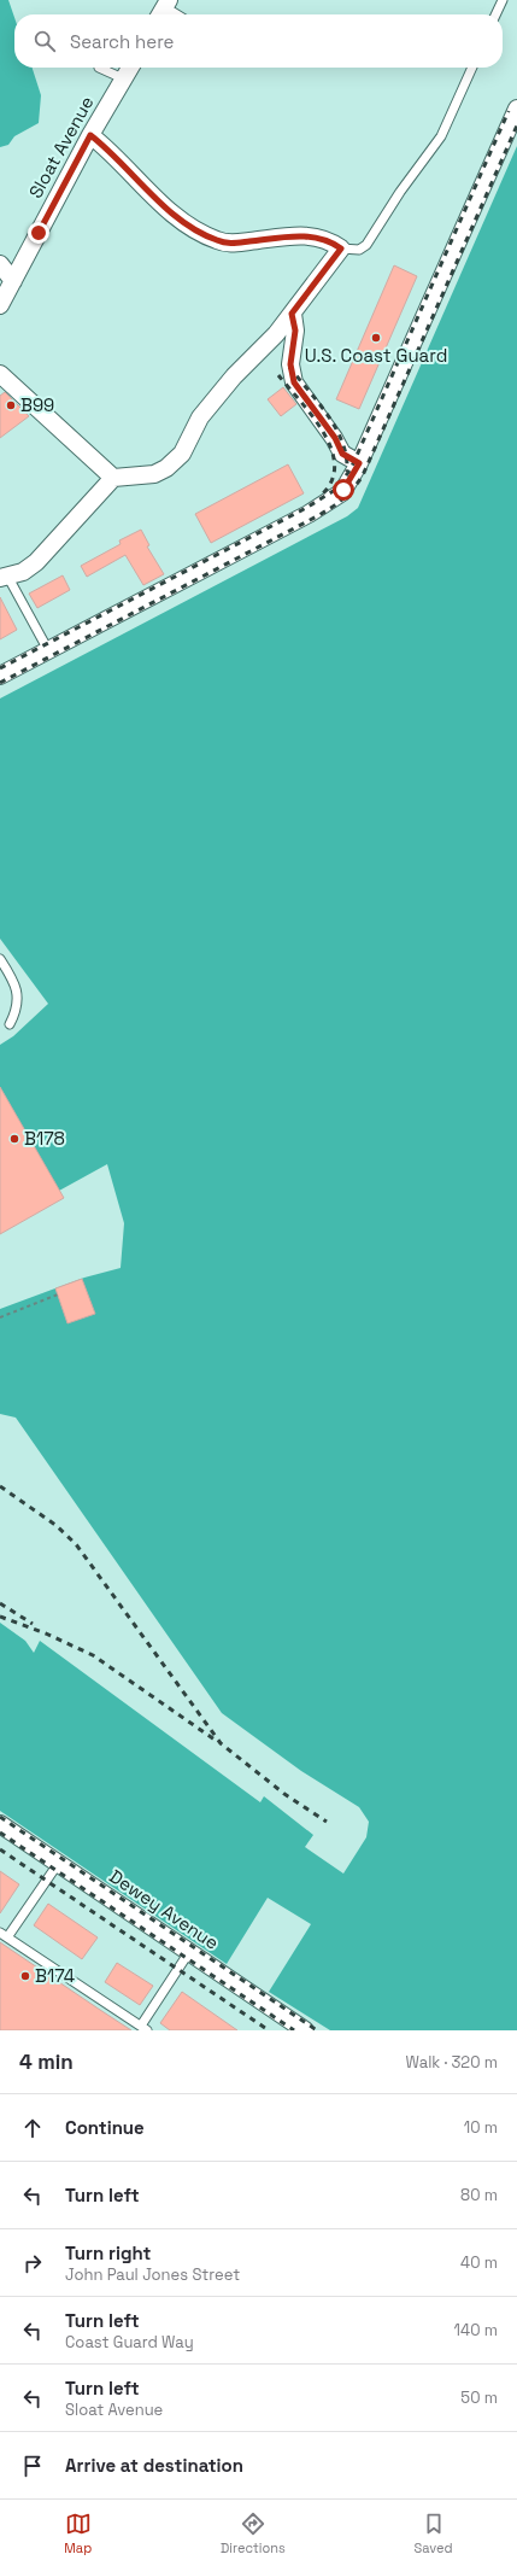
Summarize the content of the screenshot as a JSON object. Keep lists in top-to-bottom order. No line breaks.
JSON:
{"streets":{"street":["Sloat Avenue","Dewey Avenue"]},"places":["U.S. Coast Guard","B99","B178","B174"],"page":{"search":"Search here","heading":["4 min","Walk · 320 m"],"list":[["Continue","10 m"],["Turn left","80 m"],["Turn right","John Paul Jones Street","40 m"],["Turn left","Coast Guard Way","140 m"],["Turn left","Sloat Avenue","50 m"],"Arrive at destination"],"nav":["Map","Directions","Saved"]}}
